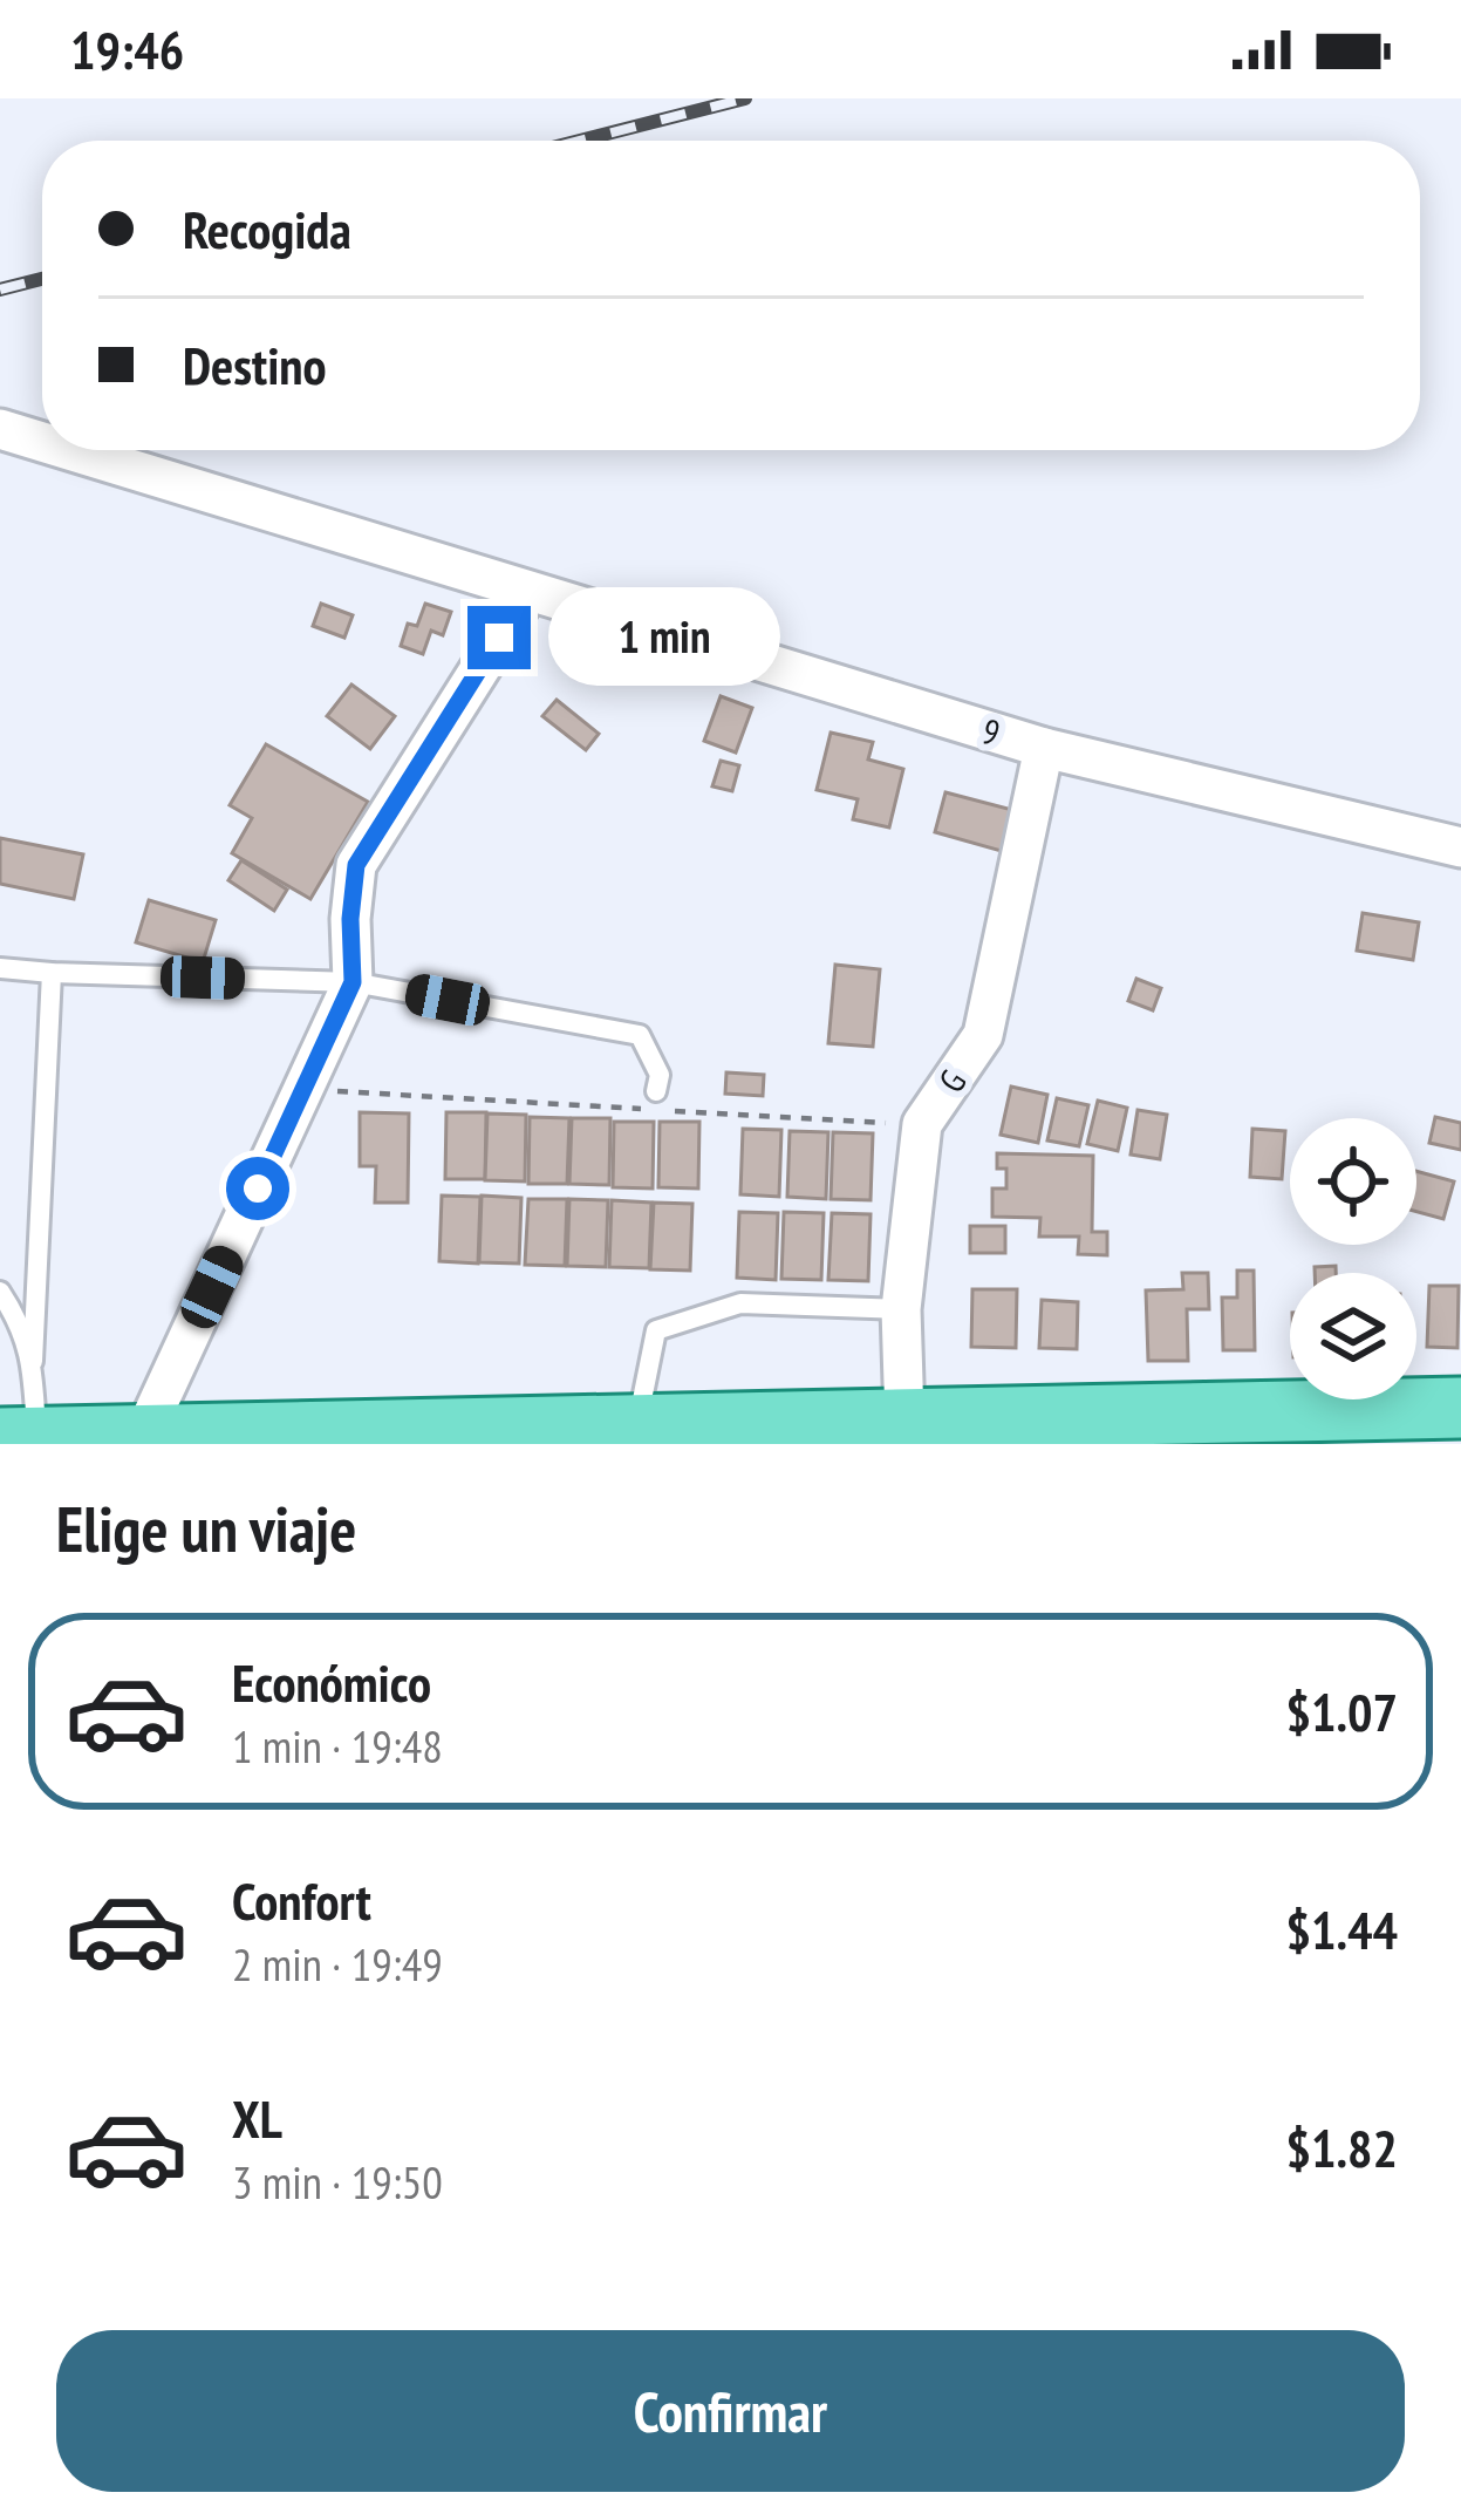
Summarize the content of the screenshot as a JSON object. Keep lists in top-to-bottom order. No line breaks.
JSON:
{"streets":{"street":["9","G"]},"crossings":[["9","G"]],"page":{"status":"19:46","banner":["Recogida","Destino"],"bubble":"1 min","heading":"Elige un viaje","list":[{"name":"Económico","note":"1 min · 19:48","value":"$1.07"},{"name":"Confort","note":"2 min · 19:49","value":"$1.44"},{"name":"XL","note":"3 min · 19:50","value":"$1.82"}],"buttons":"Confirmar"}}
